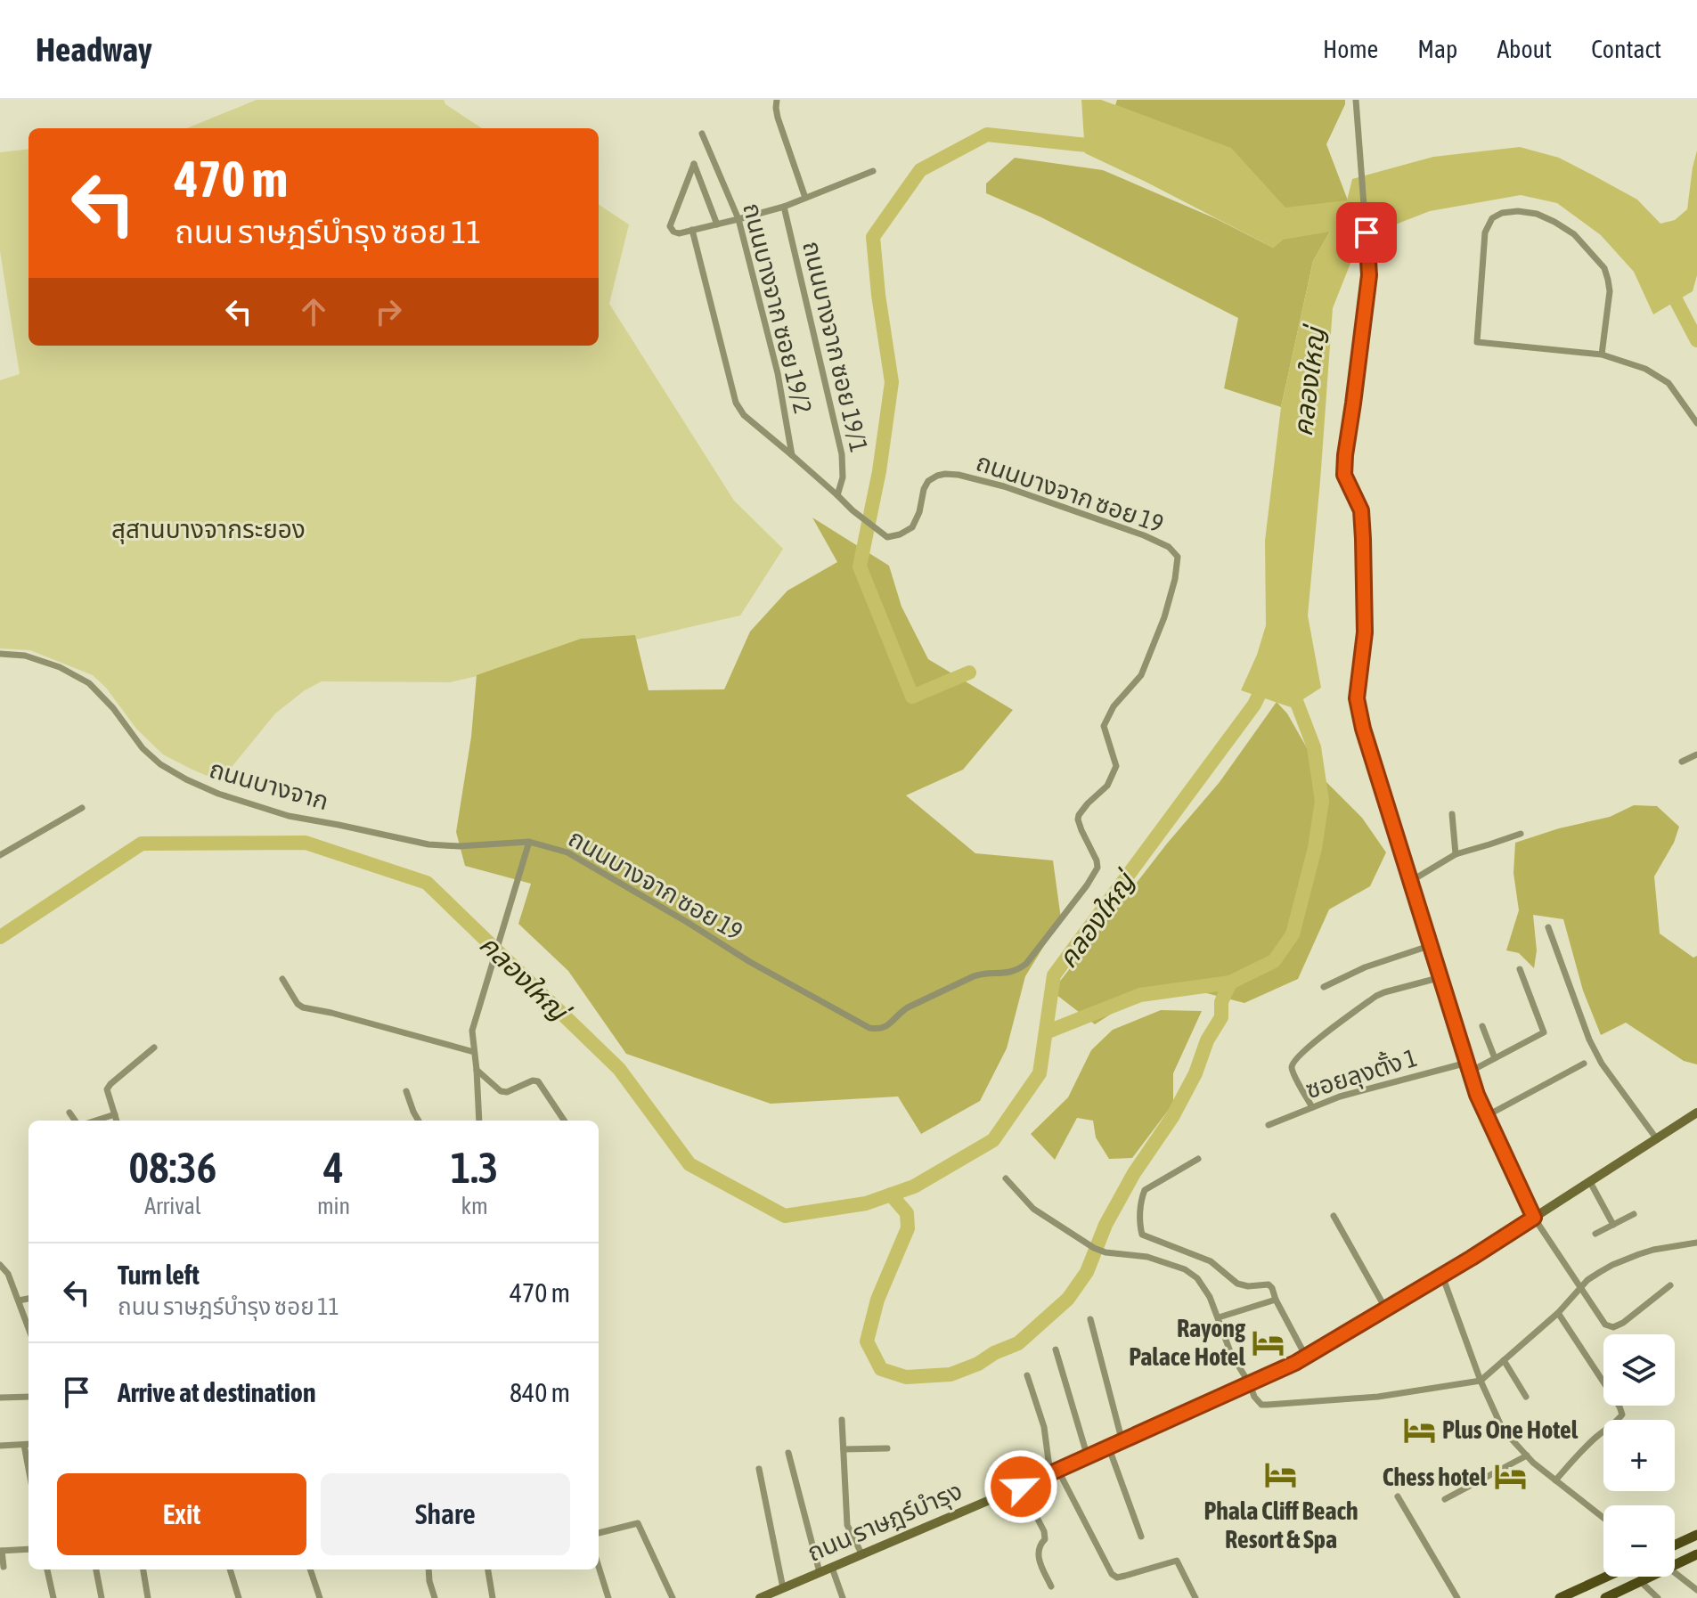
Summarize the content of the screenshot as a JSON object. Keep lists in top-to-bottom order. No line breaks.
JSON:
{"streets":{"street":["ถนนบางจาก ซอย 19/2","ถนนบางจาก ซอย 19/1","ถนนบางจาก ซอย 19","ถนนบางจาก","ซอยลุงตั้ง 1","ถนน ราษฎร์บำรุง"]},"crossings":[["ถนนบางจาก ซอย 19/2","ถนนบางจาก ซอย 19"],["ถนนบางจาก ซอย 19/1","ถนนบางจาก ซอย 19"],["ถนนบางจาก ซอย 19","ถนนบางจาก"]],"water":["คลองใหญ่"],"parks":["สุสานบางจากระยอง"],"places":{"hotel":["Rayong Palace Hotel","Plus One Hotel","Phala Cliff Beach Resort & Spa","Chess hotel"]},"page":{"header":"Headway","nav":["Home","Map","About","Contact"],"turn":["470 m","ถนน ราษฎร์บำรุง ซอย 11"],"eta":["08:36","Arrival","4","min","1.3","km"],"list":[{"name":"Turn left","note":"ถนน ราษฎร์บำรุง ซอย 11","value":"470 m"},{"name":"Arrive at destination","value":"840 m"}],"map_buttons":["+","−"],"buttons":["Exit","Share"]}}
